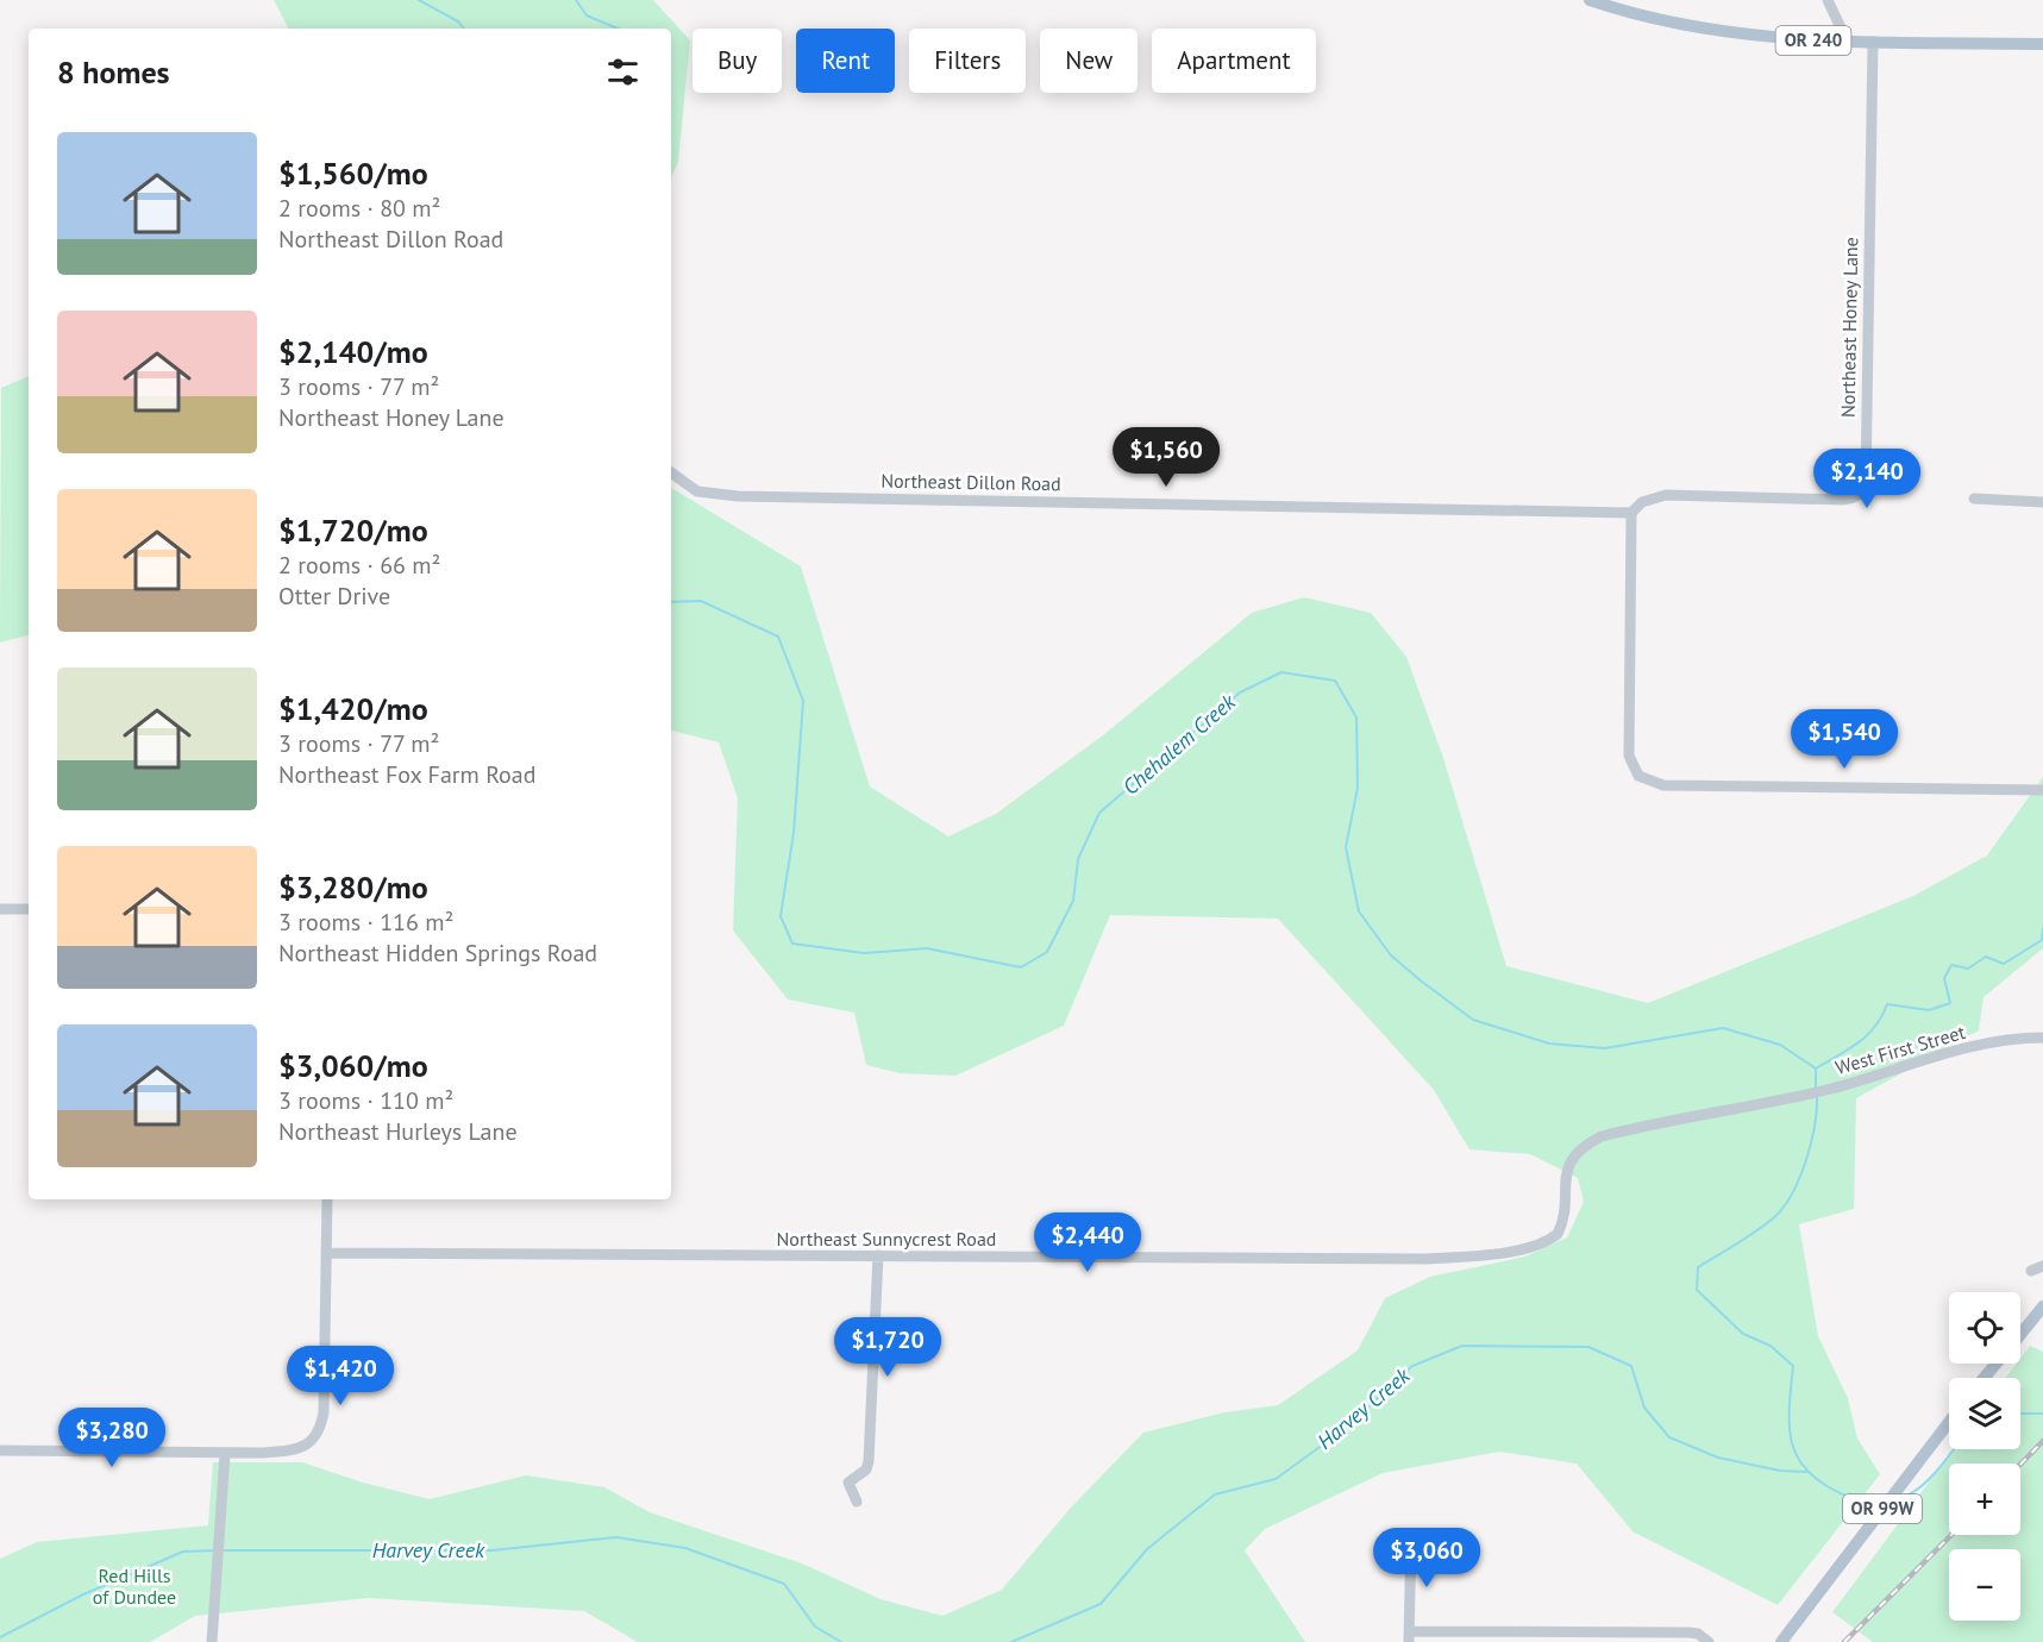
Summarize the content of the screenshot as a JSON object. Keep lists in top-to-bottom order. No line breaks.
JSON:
{"streets":{"main road":["OR 240","OR 99W"],"street":["Northeast Honey Lane","Northeast Dillon Road","West First Street","Northeast Sunnycrest Road"]},"crossings":[["OR 240","Northeast Honey Lane"],["Northeast Honey Lane","Northeast Dillon Road"],["West First Street","Northeast Sunnycrest Road"]],"water":["Chehalem Creek","Harvey Creek"],"parks":["Red Hills of Dundee"],"page":{"chip":["Buy","Rent","Filters","New","Apartment"],"heading":"8 homes","list":[{"name":"$1,560/mo","note":"2 rooms · 80 m² · Northeast Dillon Road"},{"name":"$2,140/mo","note":"3 rooms · 77 m² · Northeast Honey Lane"},{"name":"$1,720/mo","note":"2 rooms · 66 m² · Otter Drive"},{"name":"$1,420/mo","note":"3 rooms · 77 m² · Northeast Fox Farm Road"},{"name":"$3,280/mo","note":"3 rooms · 116 m² · Northeast Hidden Springs Road"},{"name":"$3,060/mo","note":"3 rooms · 110 m² · Northeast Hurleys Lane"}],"price":["$1,560","$2,140","$1,540","$2,440","$1,720","$1,420","$3,280","$3,060"],"map_buttons":["+","−"]}}
